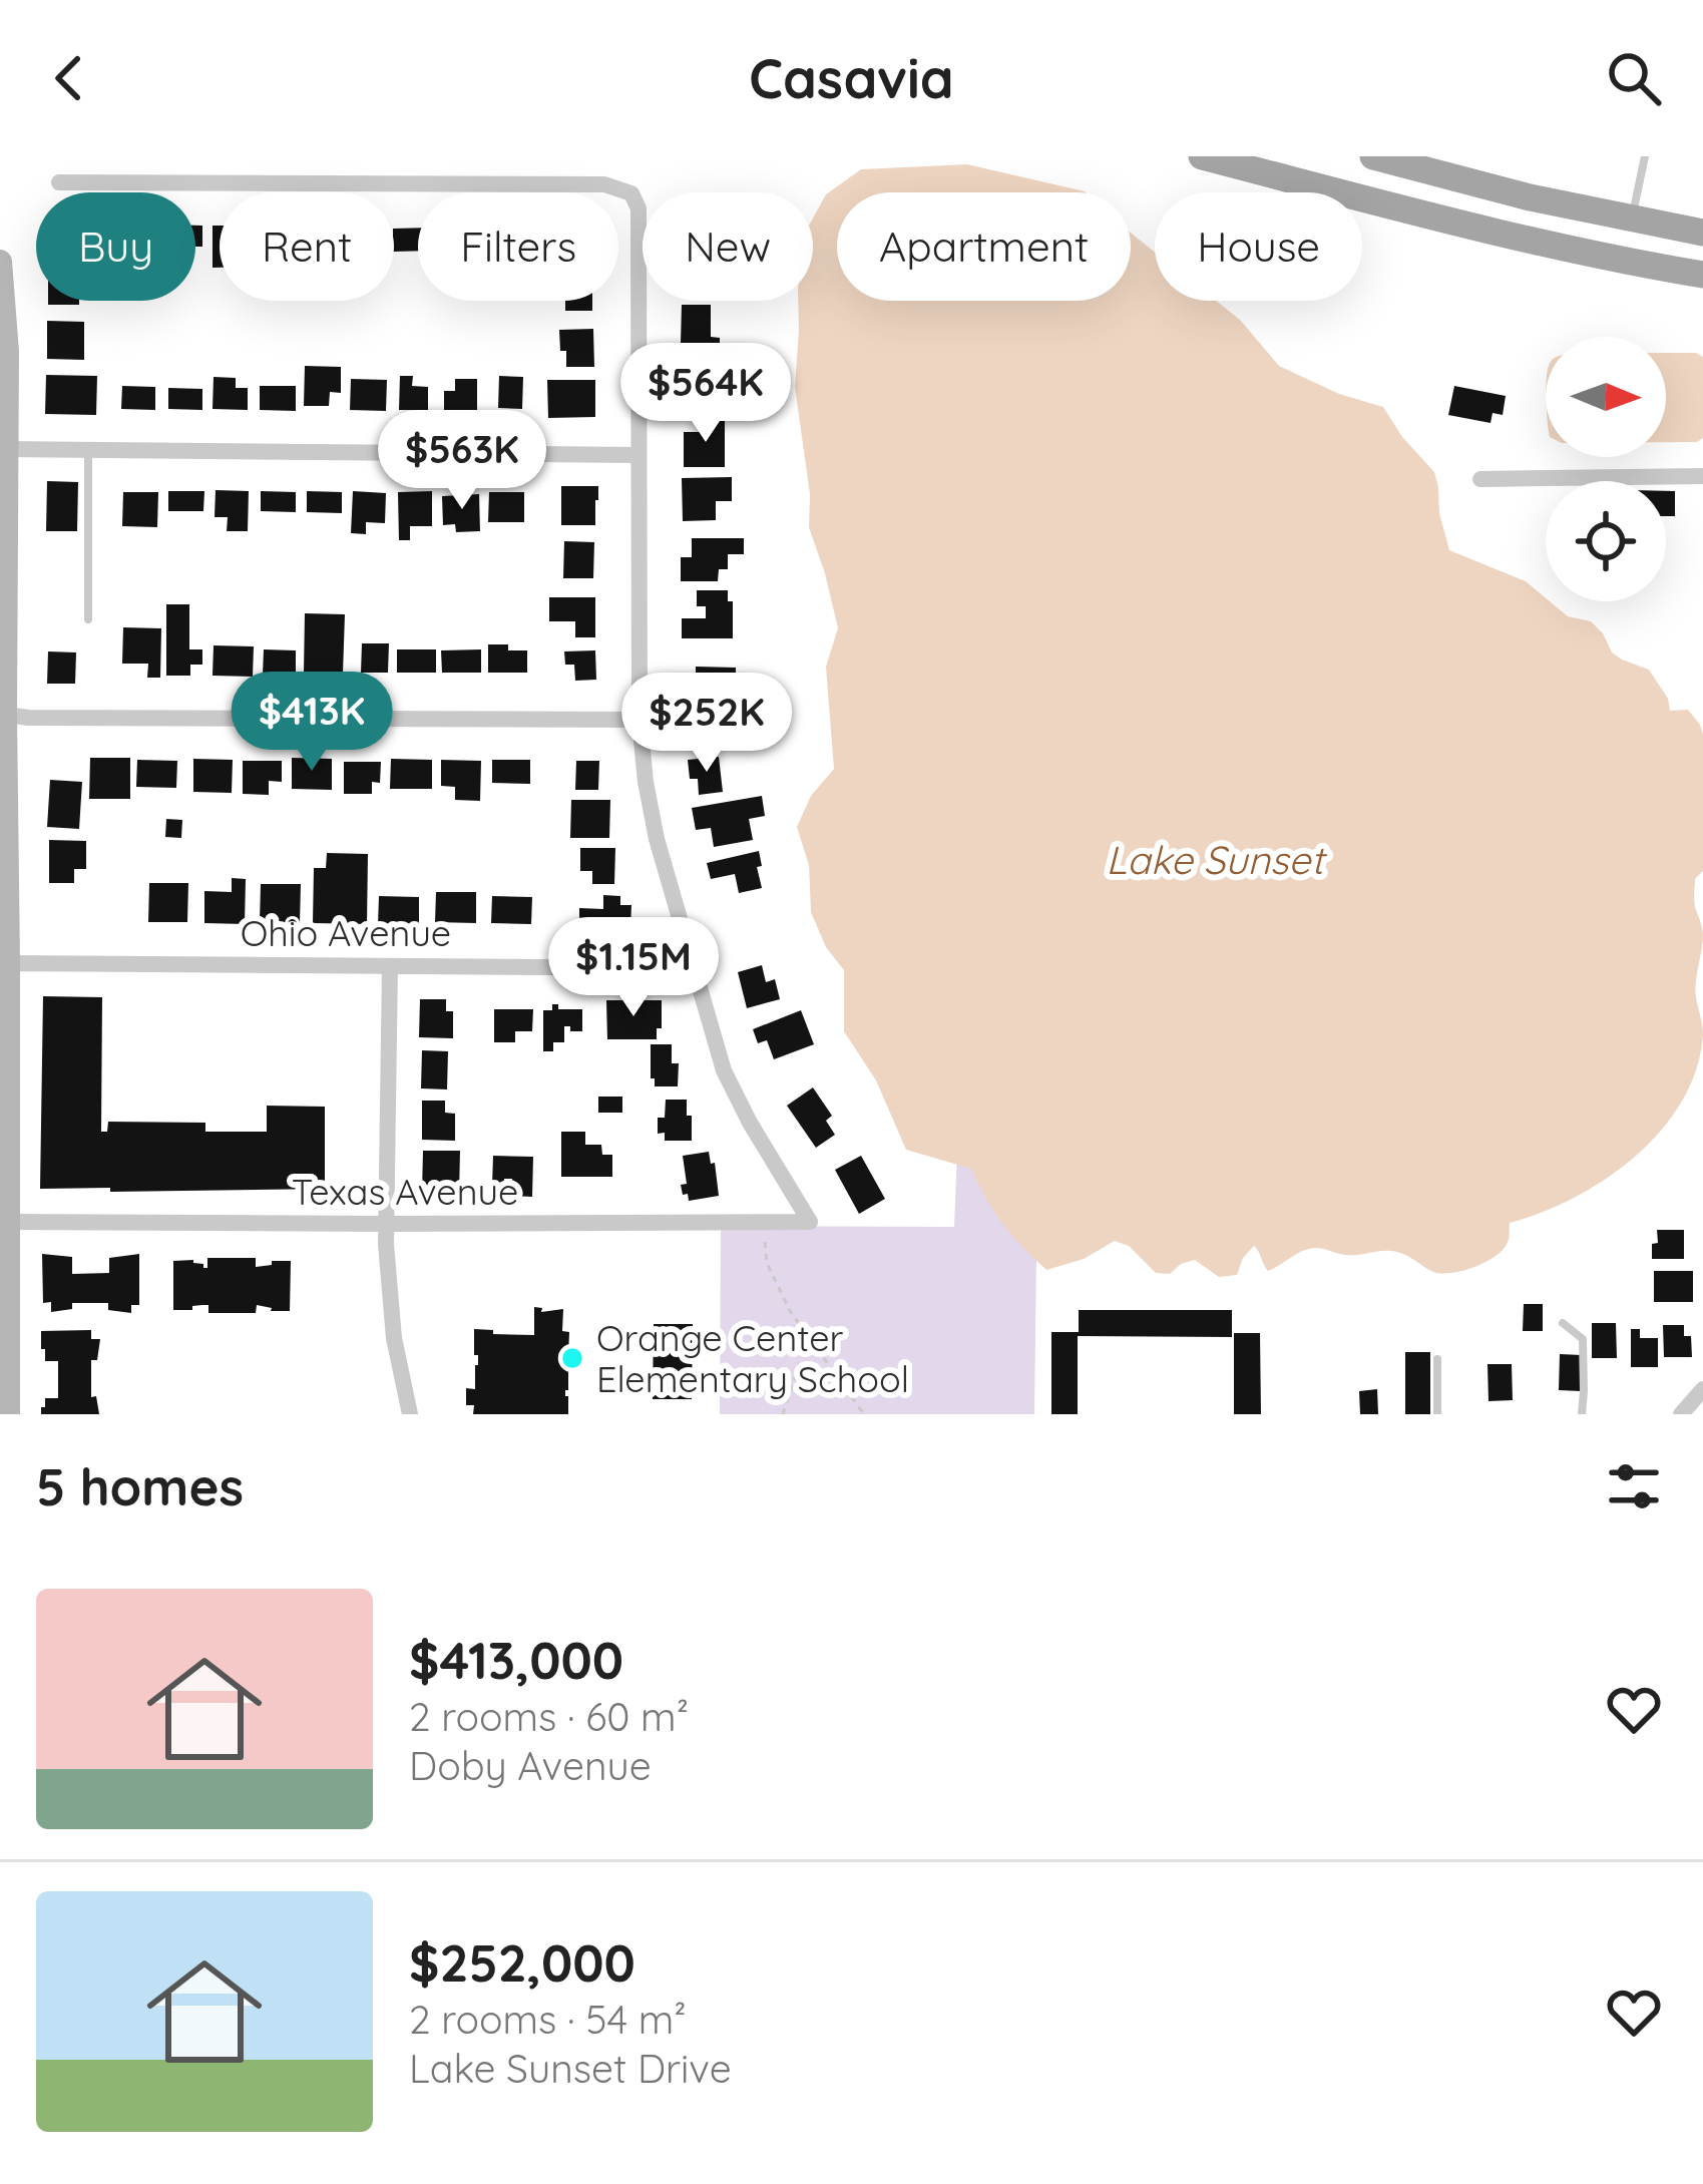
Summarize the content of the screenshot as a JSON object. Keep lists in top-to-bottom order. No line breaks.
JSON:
{"streets":{"street":["Ohio Avenue","Texas Avenue"]},"crossings":[["Ohio Avenue","Texas Avenue"]],"water":["Lake Sunset"],"places":["Orange Center Elementary School"],"north":"right","page":{"header":"Casavia","chip":["Buy","Rent","Filters","New","Apartment","House"],"price":["$564K","$563K","$413K","$252K","$1.15M"],"heading":"5 homes","list":[{"name":"$413,000","note":"2 rooms · 60 m² · Doby Avenue"},{"name":"$252,000","note":"2 rooms · 54 m² · Lake Sunset Drive"}]}}
